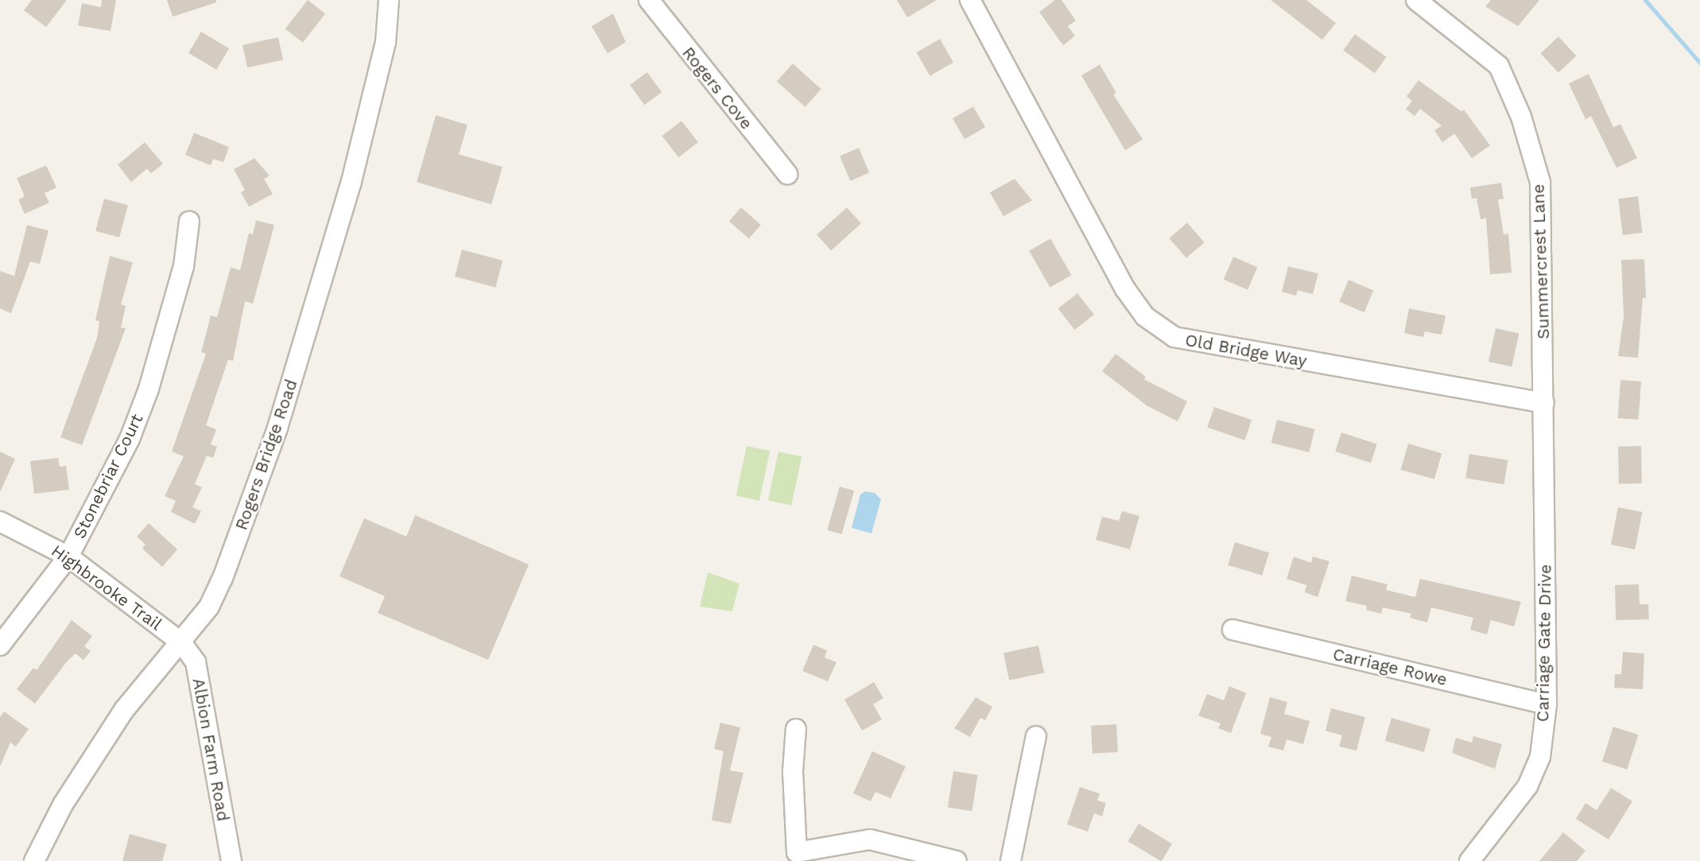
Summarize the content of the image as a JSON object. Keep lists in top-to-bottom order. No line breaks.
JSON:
{"streets":{"street":["Rogers Cove","Summercrest Lane","Old Bridge Way","Rogers Bridge Road","Stonebriar Court","Highbrooke Trail","Carriage Gate Drive","Carriage Rowe","Albion Farm Road"]},"crossings":[["Summercrest Lane","Old Bridge Way"],["Summercrest Lane","Carriage Gate Drive"],["Old Bridge Way","Carriage Gate Drive"],["Rogers Bridge Road","Highbrooke Trail"],["Rogers Bridge Road","Albion Farm Road"],["Stonebriar Court","Highbrooke Trail"],["Highbrooke Trail","Albion Farm Road"],["Carriage Gate Drive","Carriage Rowe"]]}
